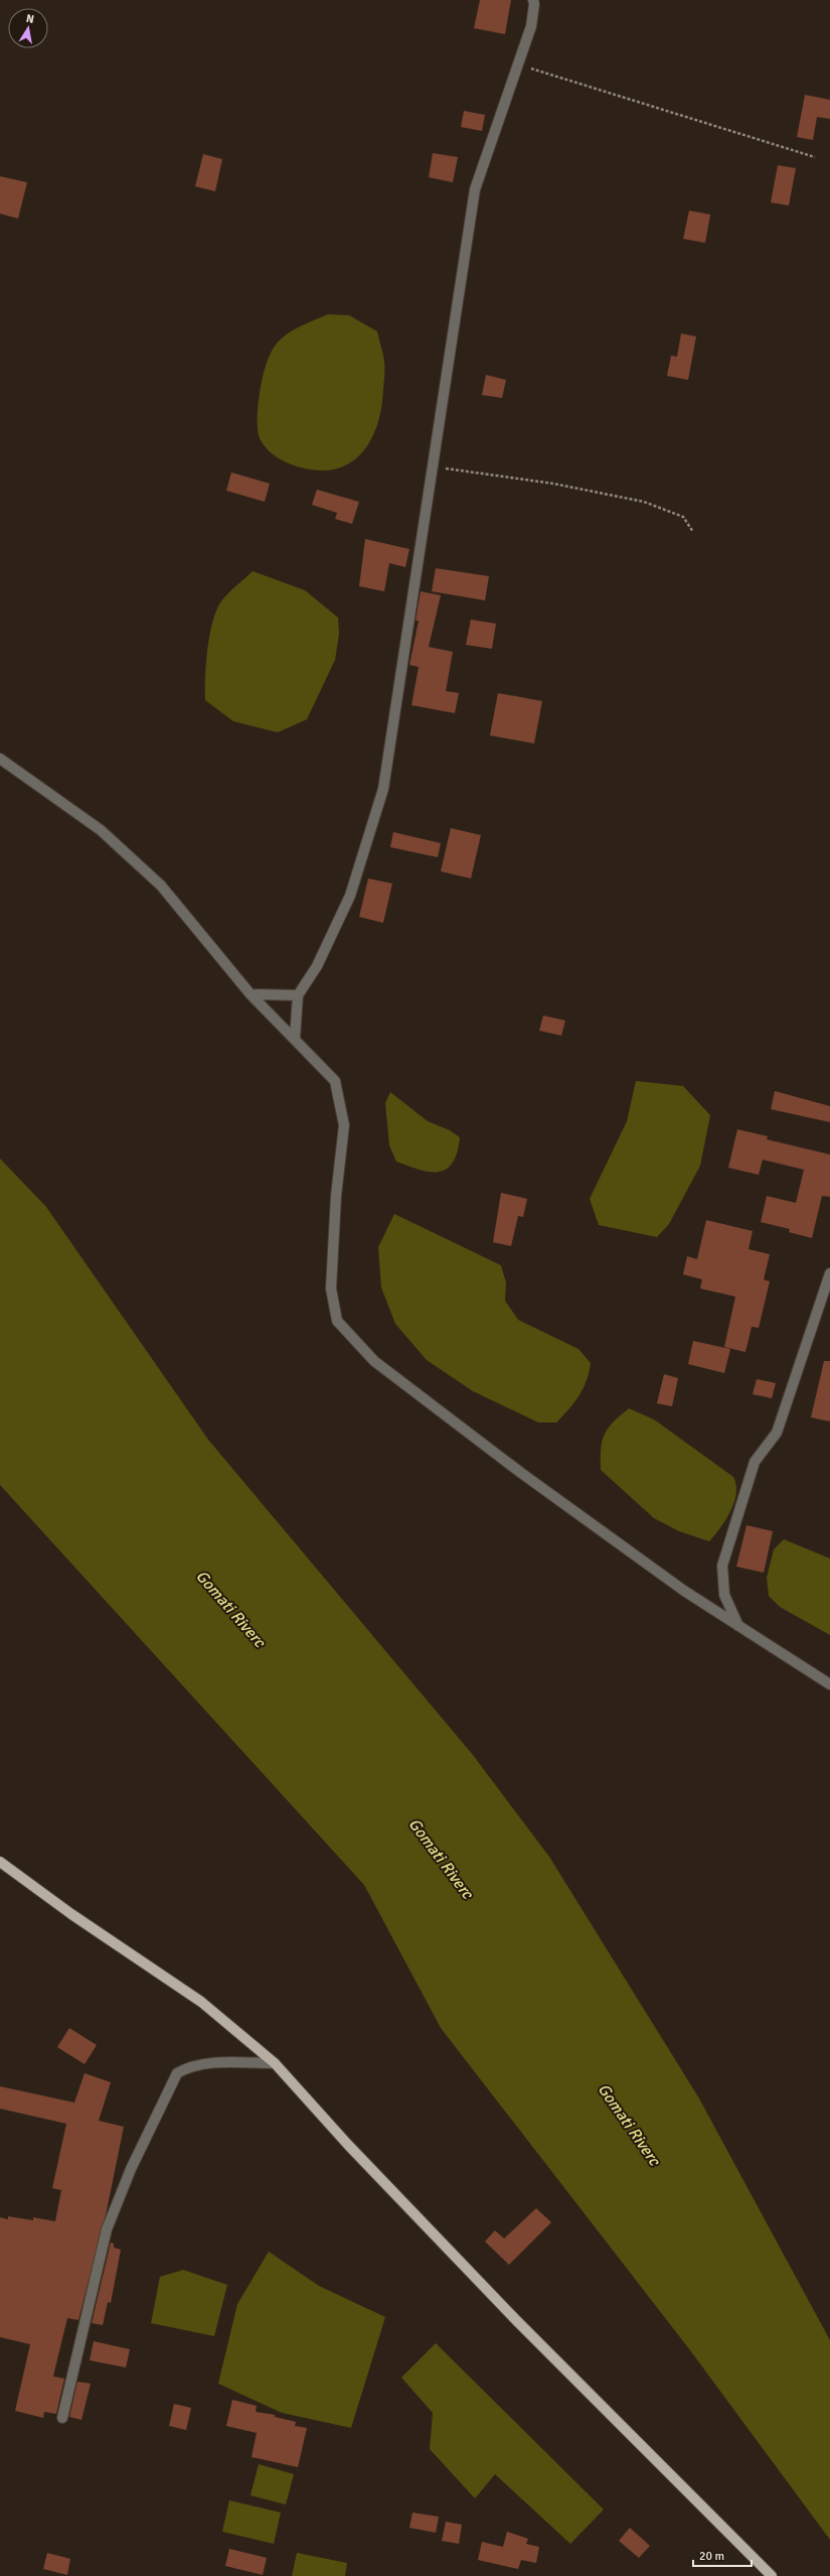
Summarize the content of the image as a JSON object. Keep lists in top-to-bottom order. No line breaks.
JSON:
{"water":["Gomati Riverc"],"scale_bar":"20 m","north":"top"}
